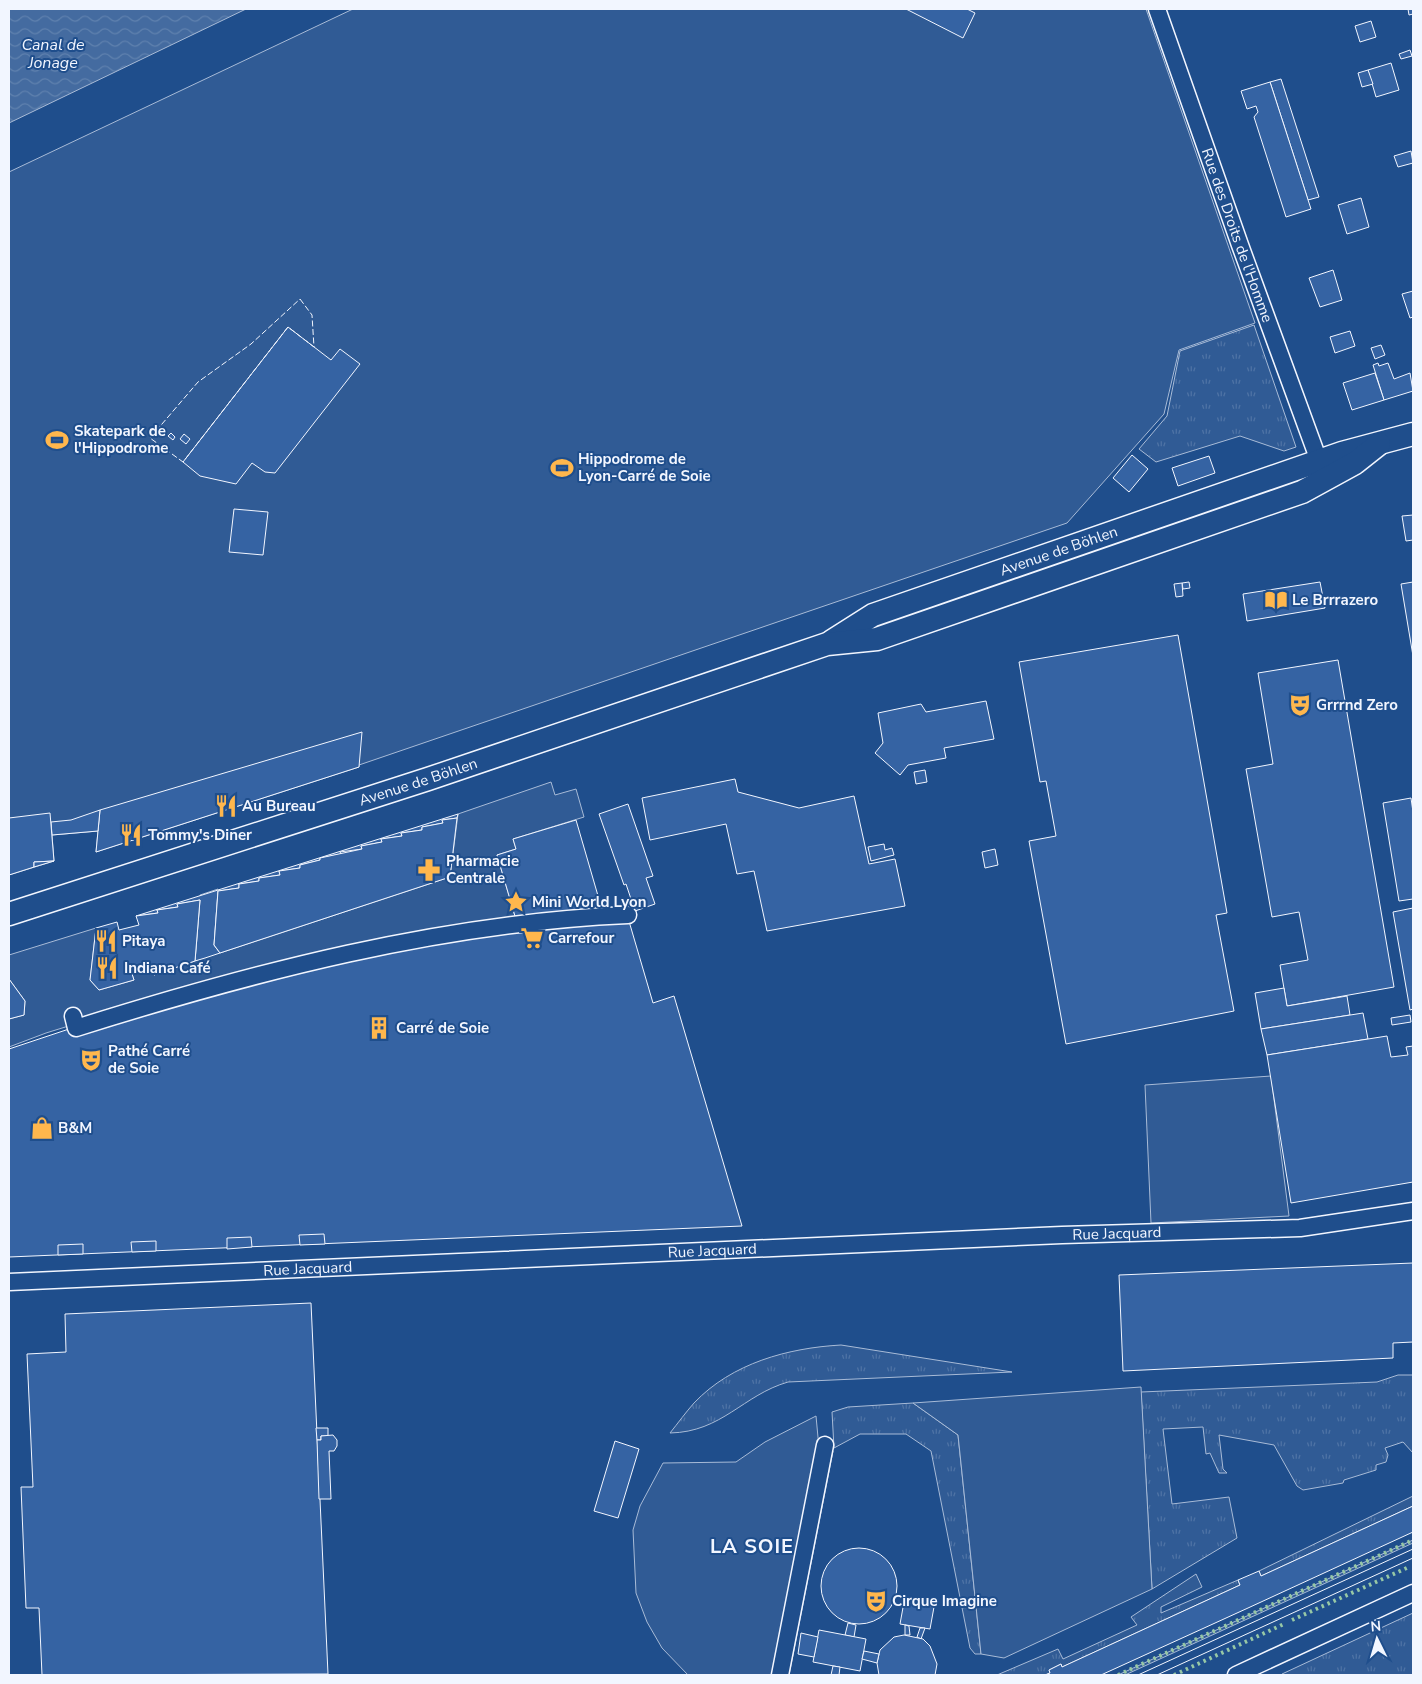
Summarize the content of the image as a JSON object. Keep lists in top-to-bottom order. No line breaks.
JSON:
{"streets":{"main road":["Avenue de Böhlen"],"street":["Rue des Droits de l'Homme","Rue Jacquard"]},"crossings":[["Rue des Droits de l'Homme","Avenue de Böhlen"]],"districts":["LA SOIE"],"water":["Canal de Jonage"],"places":{"sports":["Skatepark de l'Hippodrome","Hippodrome de Lyon-Carré de Soie"],"library":["Le Brrrazero"],"theatre":["Grrrnd Zero","Pathé Carré de Soie","Cirque Imagine"],"restaurant":["Au Bureau","Tommy's Diner","Pitaya","Indiana Café"],"pharmacy":["Pharmacie Centrale"],"place":["Mini World Lyon"],"supermarket":["Carrefour"],"building":["Carré de Soie"],"shop":["B&M"]},"north":"top"}
